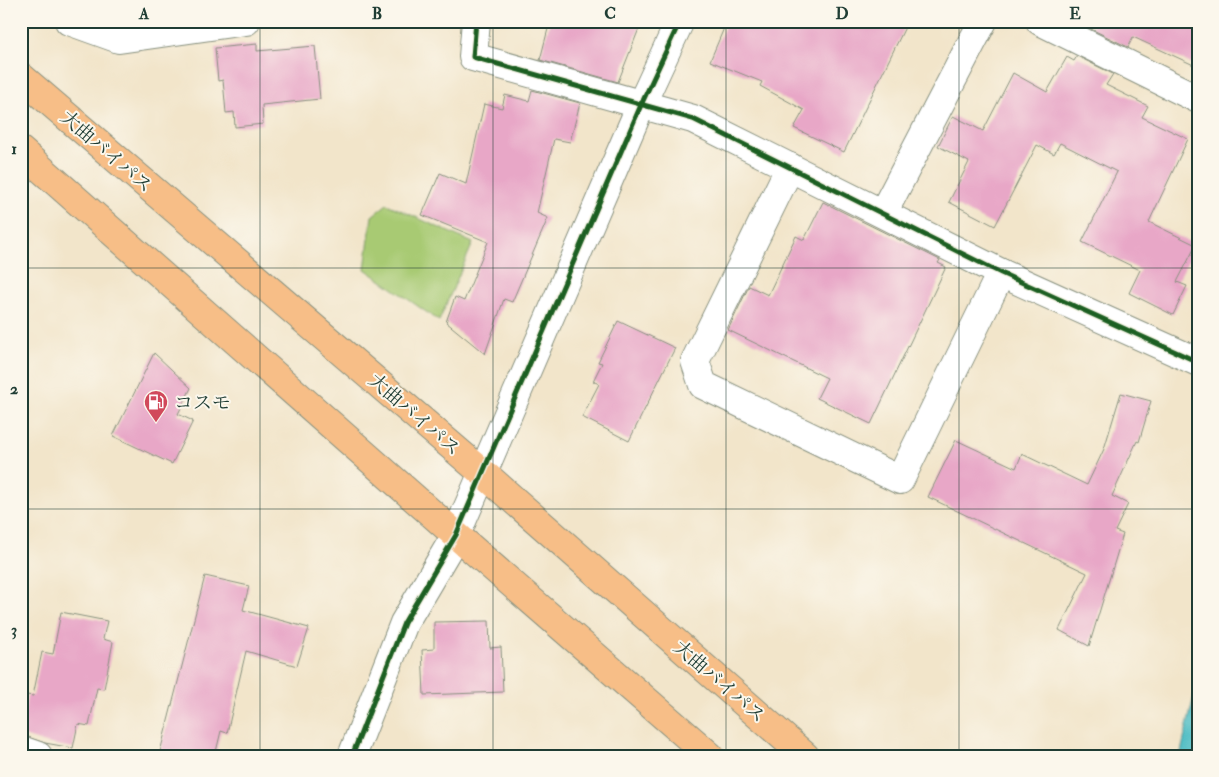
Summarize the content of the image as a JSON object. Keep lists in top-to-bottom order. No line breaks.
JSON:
{"streets":{"highway":["大曲バイパス"]},"places":{"fuel station":["コスモ"]},"grid":{"columns":["A","B","C","D","E"],"rows":["1","2","3"]}}
